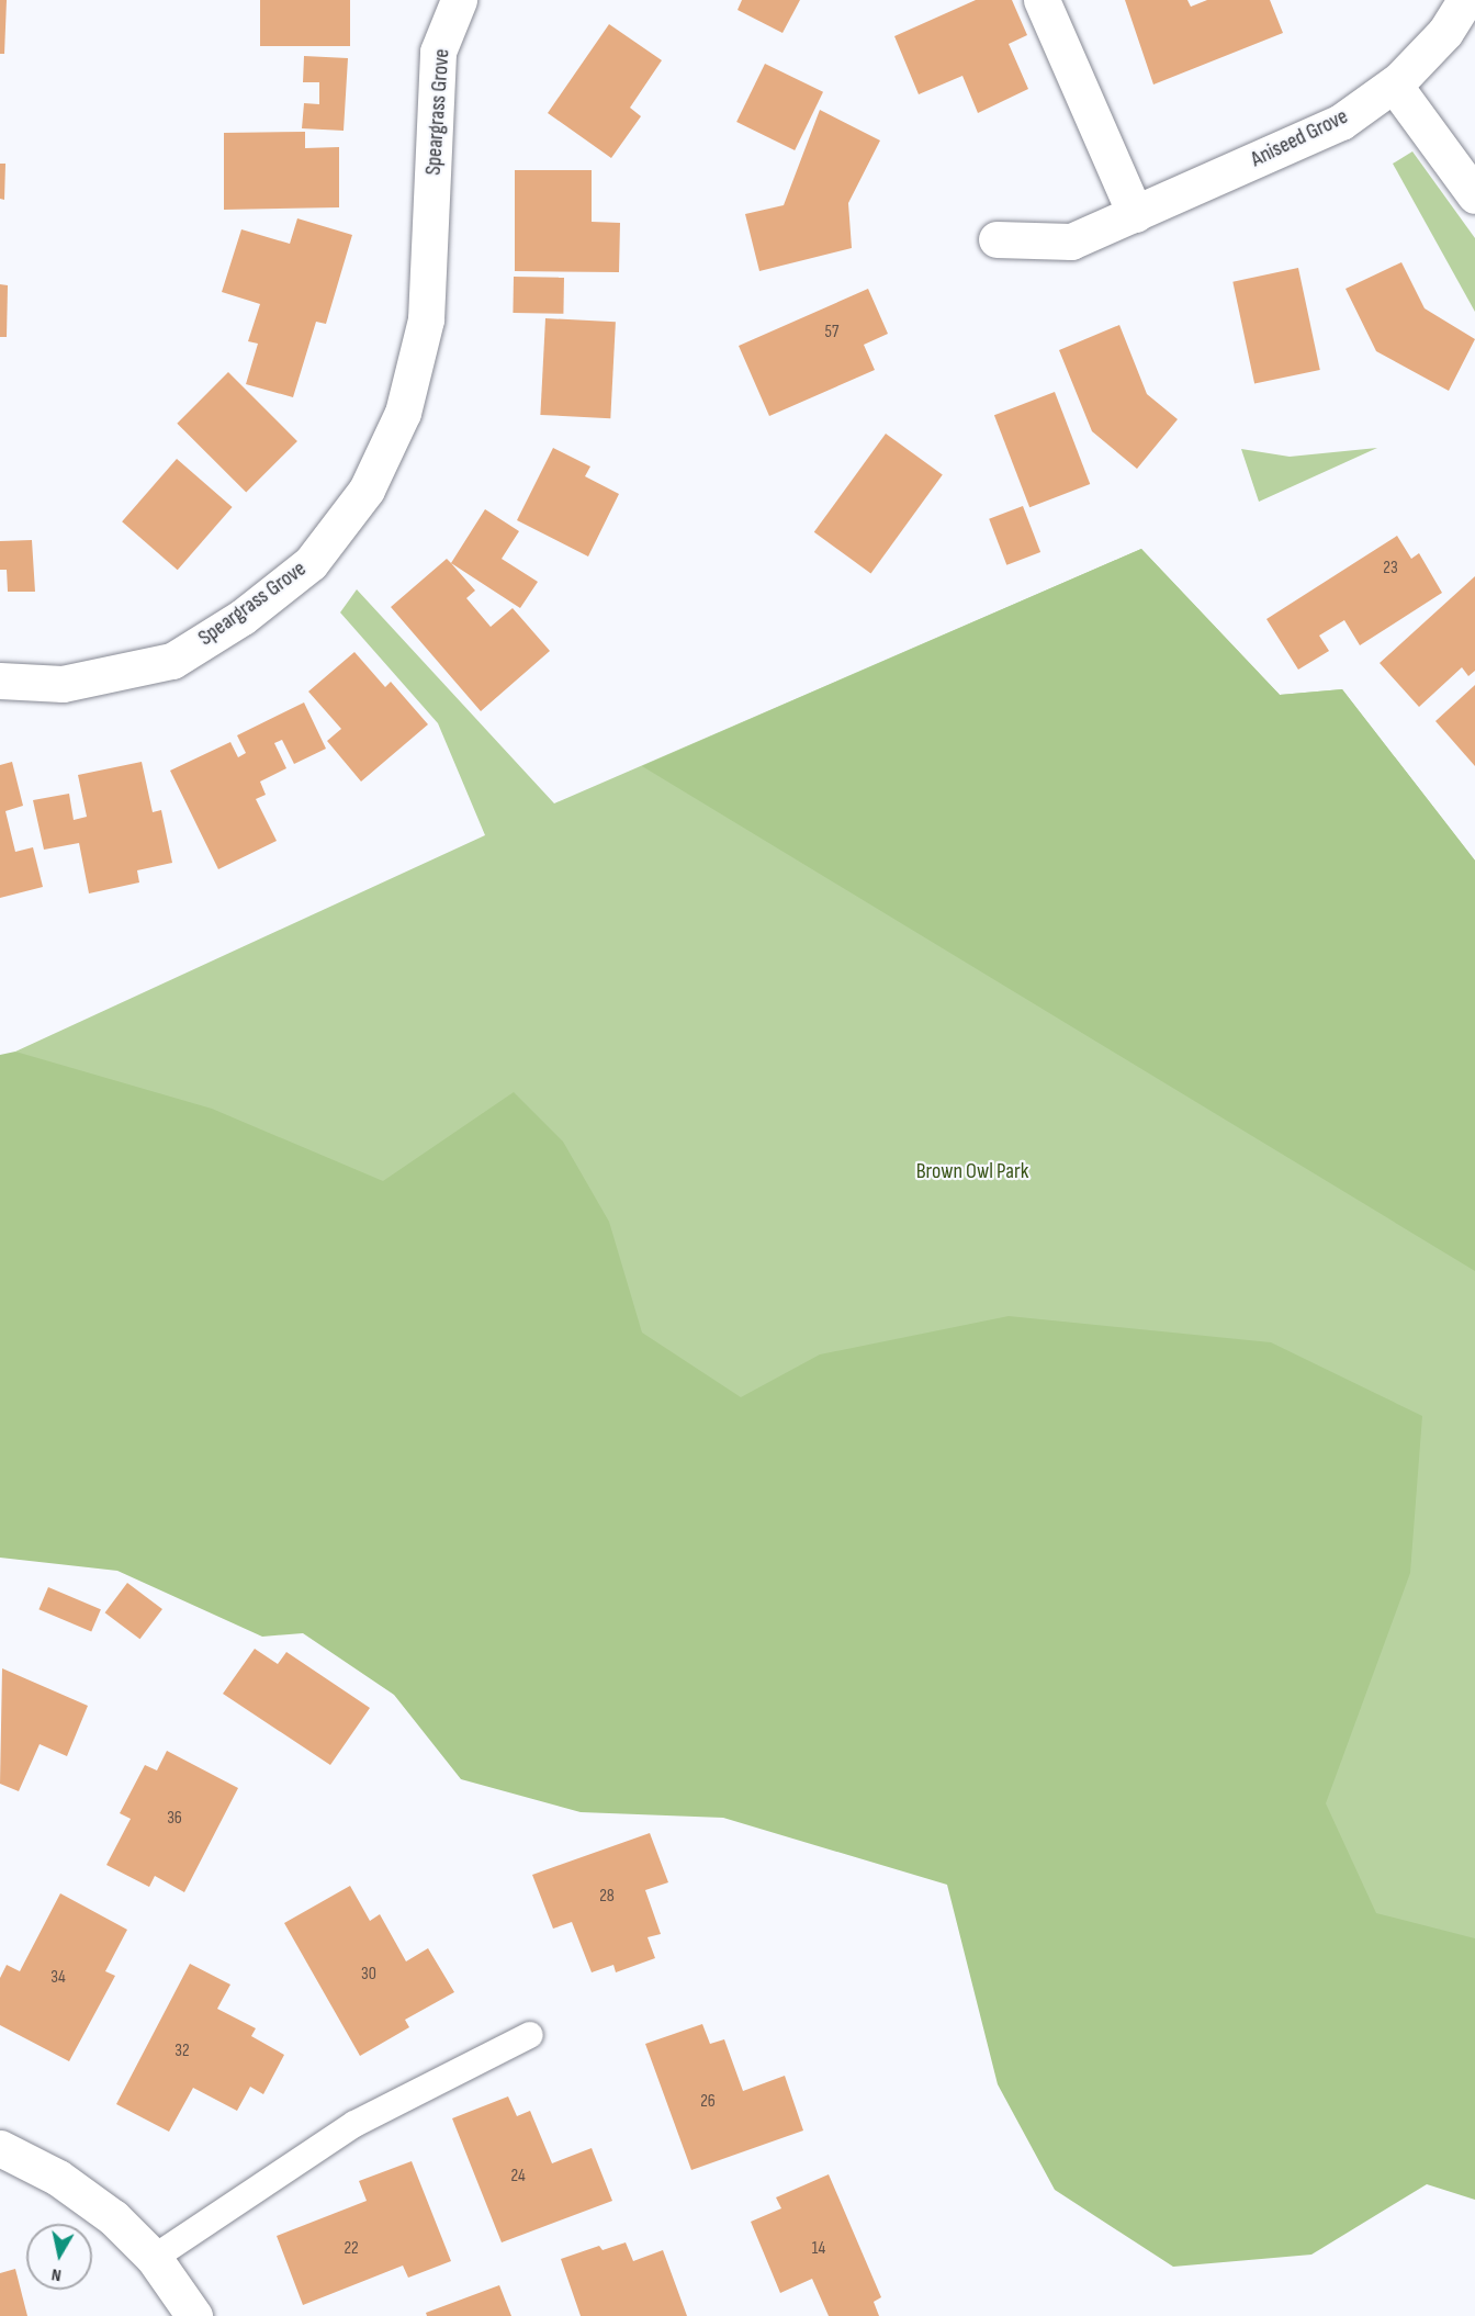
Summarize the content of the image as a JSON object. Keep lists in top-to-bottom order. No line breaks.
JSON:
{"streets":{"street":["Speargrass Grove","Aniseed Grove"]},"parks":["Brown Owl Park"],"house_numbers":["57","23","36","28","30","34","32","26","24","22","14"],"north":"bottom"}
